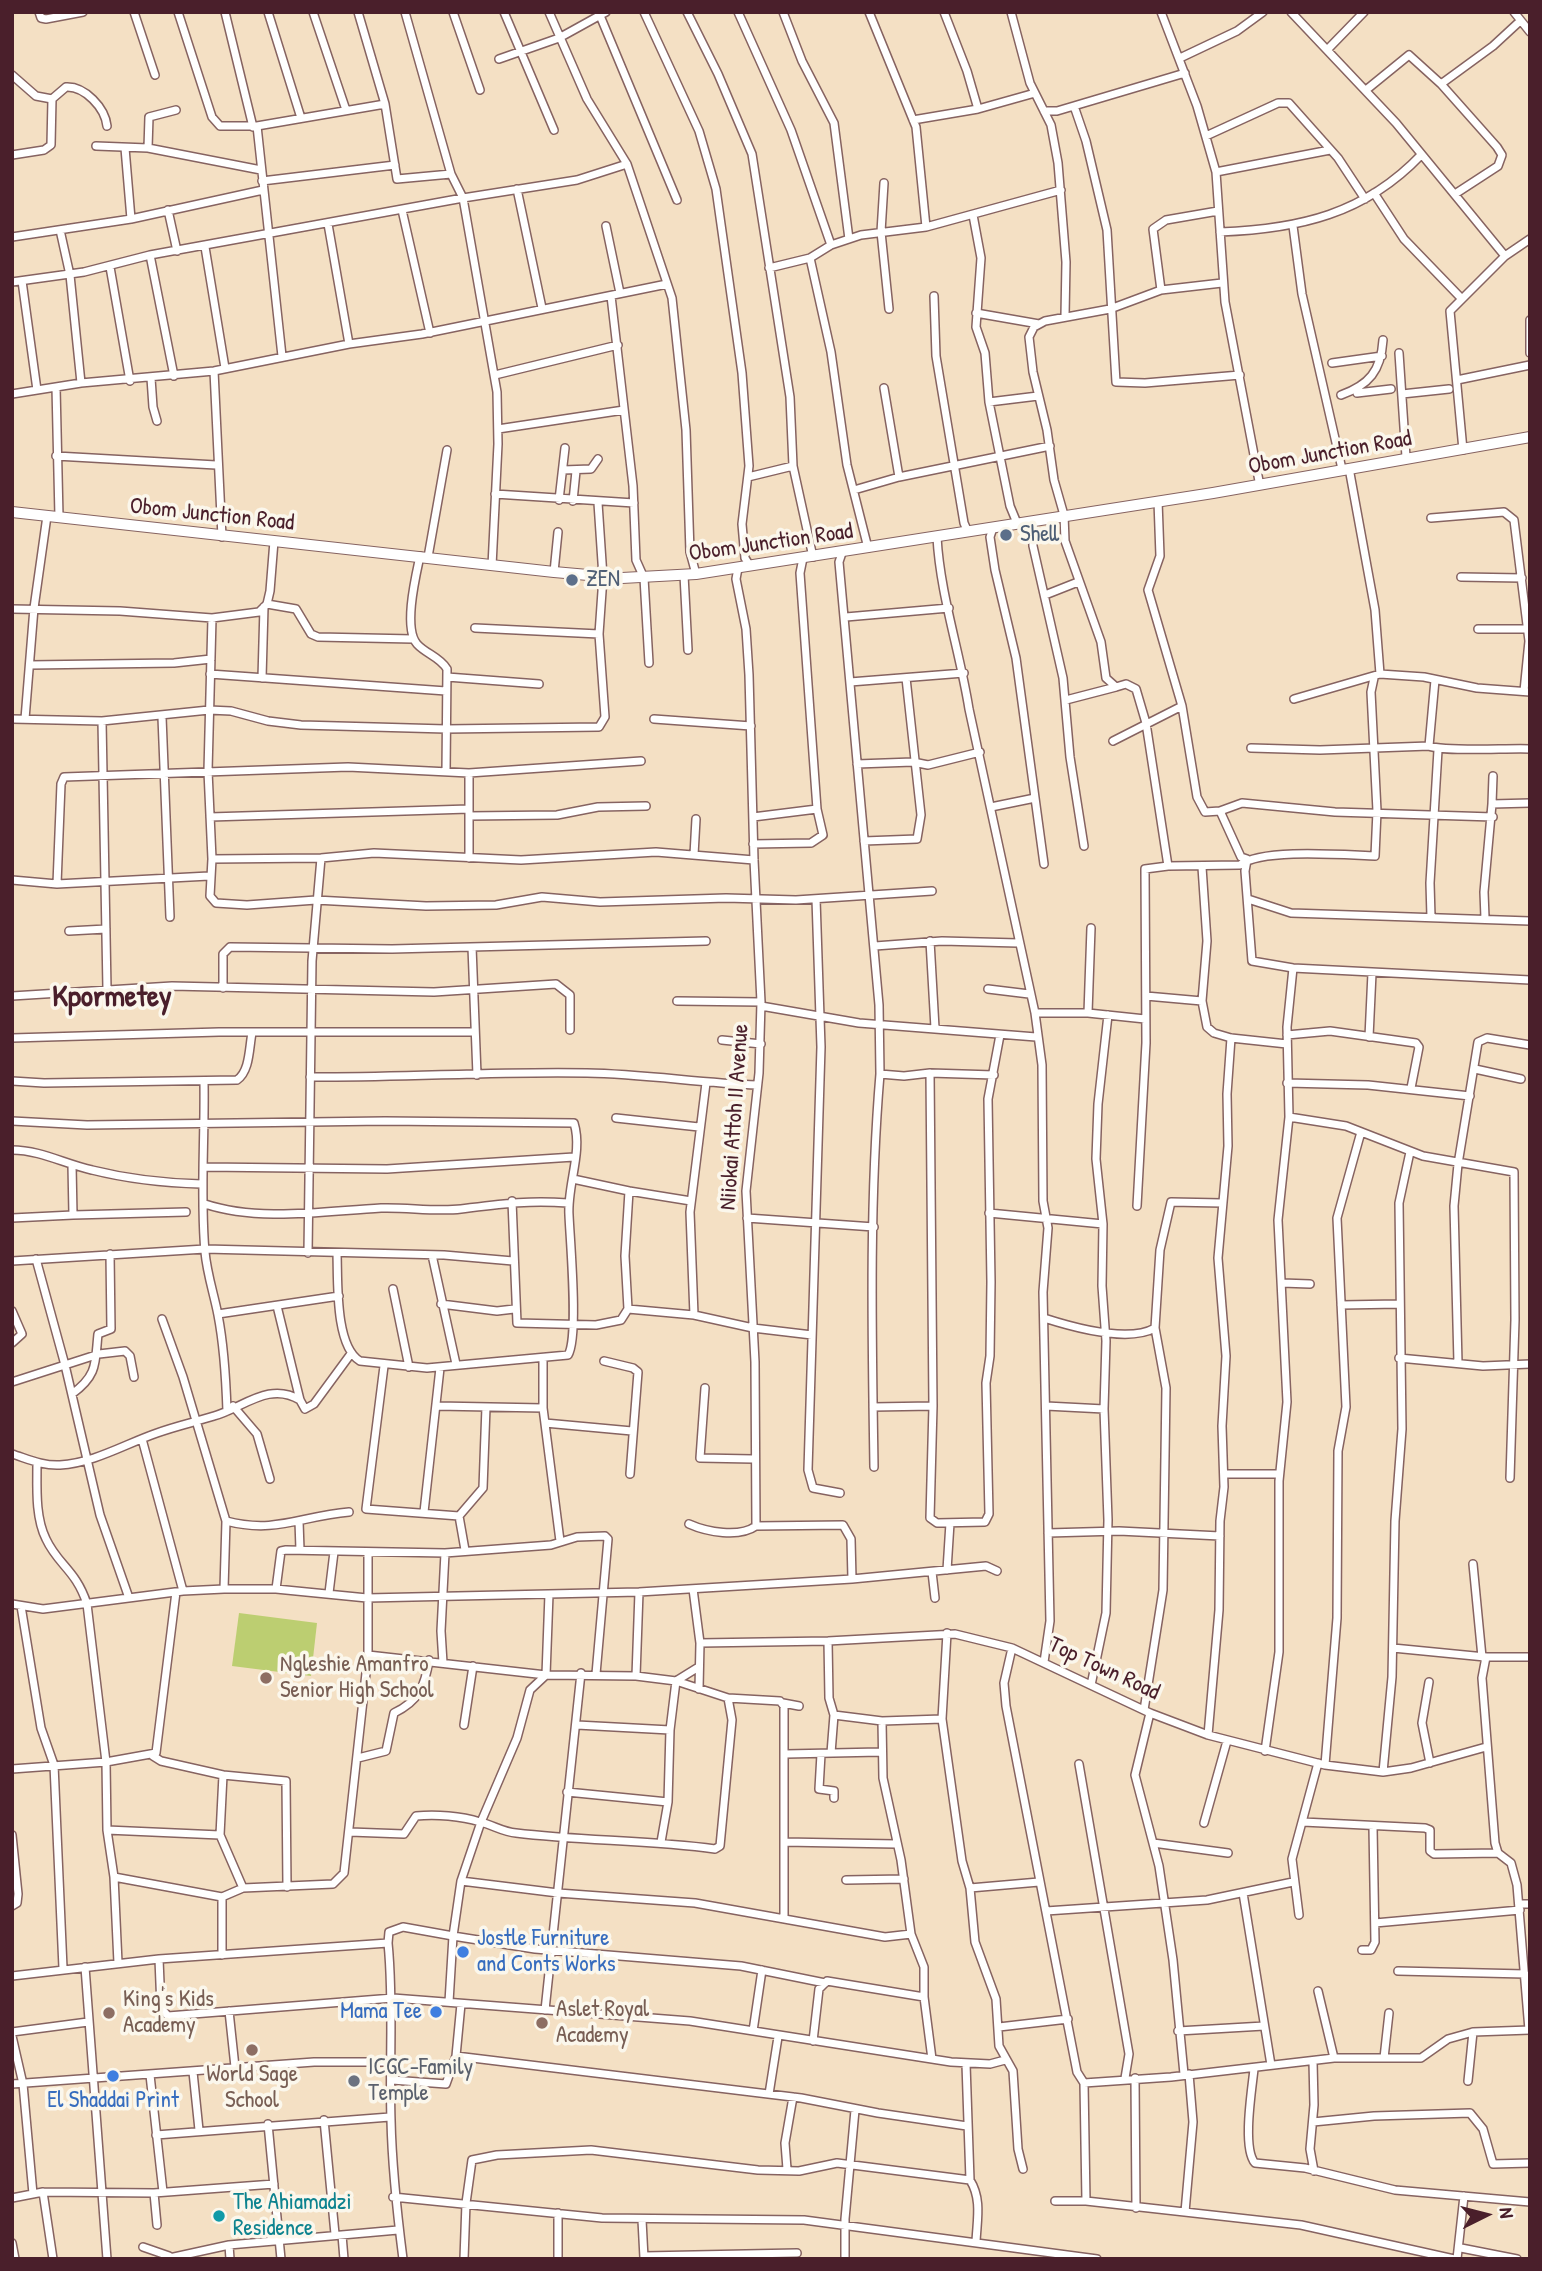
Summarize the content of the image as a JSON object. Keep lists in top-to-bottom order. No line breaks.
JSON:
{"streets":{"main road":["Obom Junction Road"],"street":["Niiokai Attoh II Avenue","Top Town Road"]},"crossings":[["Obom Junction Road","Niiokai Attoh II Avenue"]],"districts":["Kpormetey"],"places":["Shell","ZEN","Ngleshie Amanfro Senior High School","Jostle Furniture and Conts Works","Mama Tee","King's Kids Academy","Aslet Royal Academy","World Sage School","El Shaddai Print","ICGC-Family Temple","The Ahiamadzi Residence"],"north":"right"}
